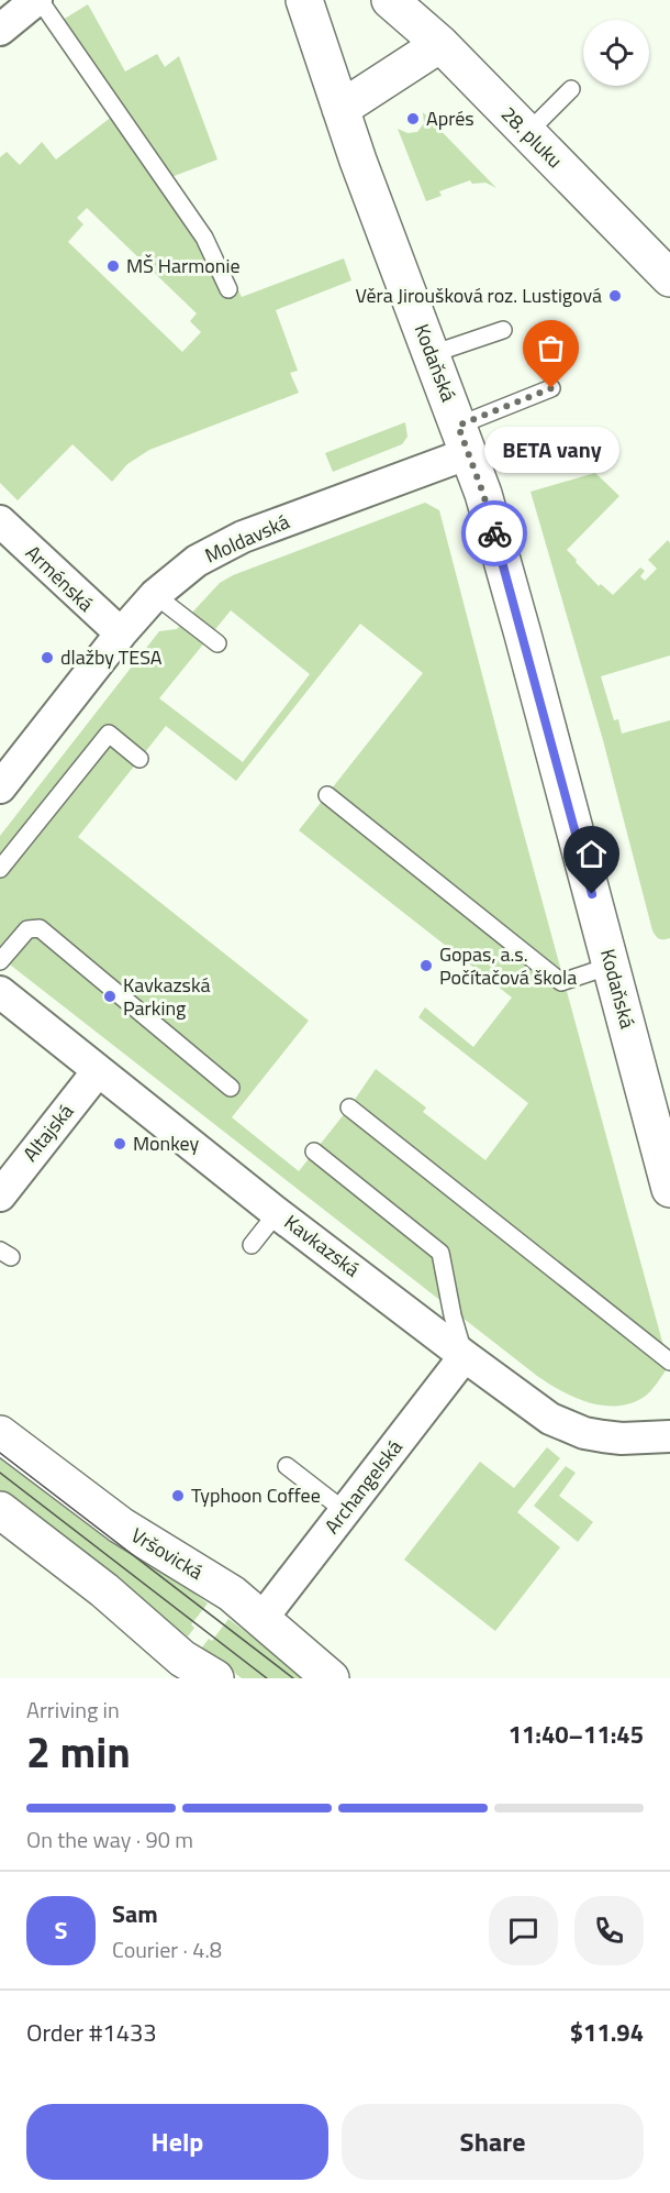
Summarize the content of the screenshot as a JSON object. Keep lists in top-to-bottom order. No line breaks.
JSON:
{"streets":{"street":["28. pluku","Kodaňská","Moldavská","Arménská","Altajská","Kavkazská","Archangelská","Vršovická"]},"crossings":[["Kodaňská","Moldavská"],["Moldavská","Arménská"],["Altajská","Kavkazská"],["Kavkazská","Archangelská"],["Archangelská","Vršovická"]],"places":["Aprés","MŠ Harmonie","Věra Jiroušková roz. Lustigová","BETA vany","dlažby TESA","Gopas, a.s. Počítačová škola","Kavkazská Parking","Monkey","Typhoon Coffee"],"page":{"bubble":"BETA vany","heading":["2 min","Arriving in","11:40–11:45"],"panel":["Sam","Courier · 4.8","Order #1433","$11.94"],"bar":"On the way · 90 m","round":"S","buttons":["Help","Share"]}}
